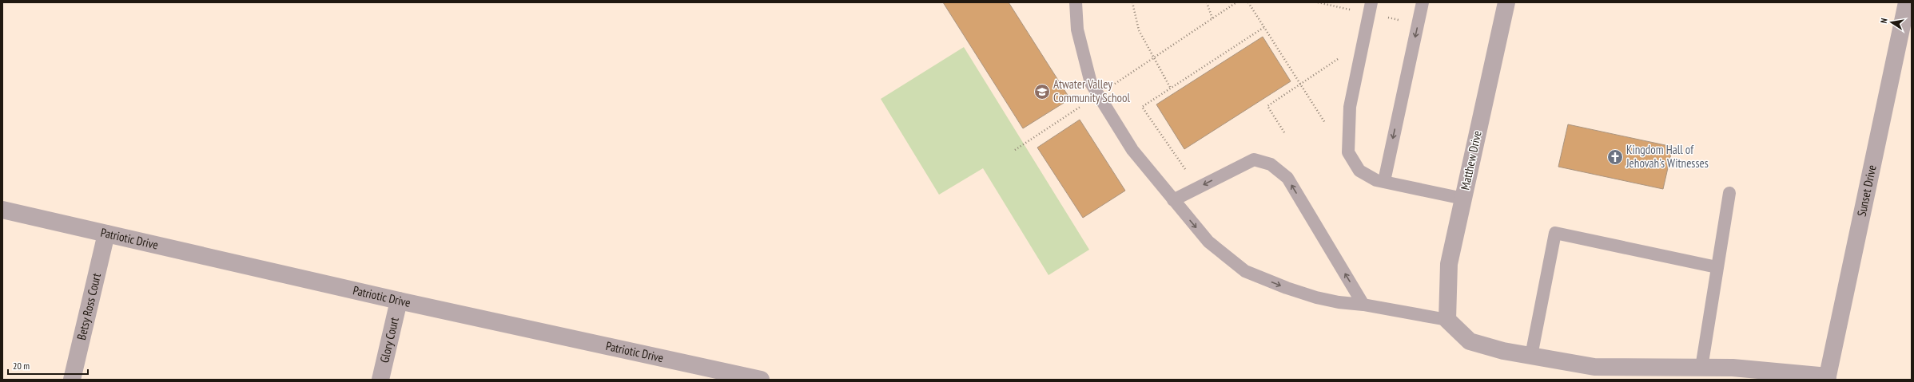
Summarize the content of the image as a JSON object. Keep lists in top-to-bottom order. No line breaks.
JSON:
{"streets":{"street":["Matthew Drive","Sunset Drive","Patriotic Drive","Betsy Ross Court","Glory Court"]},"crossings":[["Patriotic Drive","Betsy Ross Court"],["Patriotic Drive","Glory Court"]],"places":{"school or university":["Atwater Valley Community School"],"church":["Kingdom Hall of Jehovah's Witnesses"]},"scale_bar":"20 m","north":"left"}
